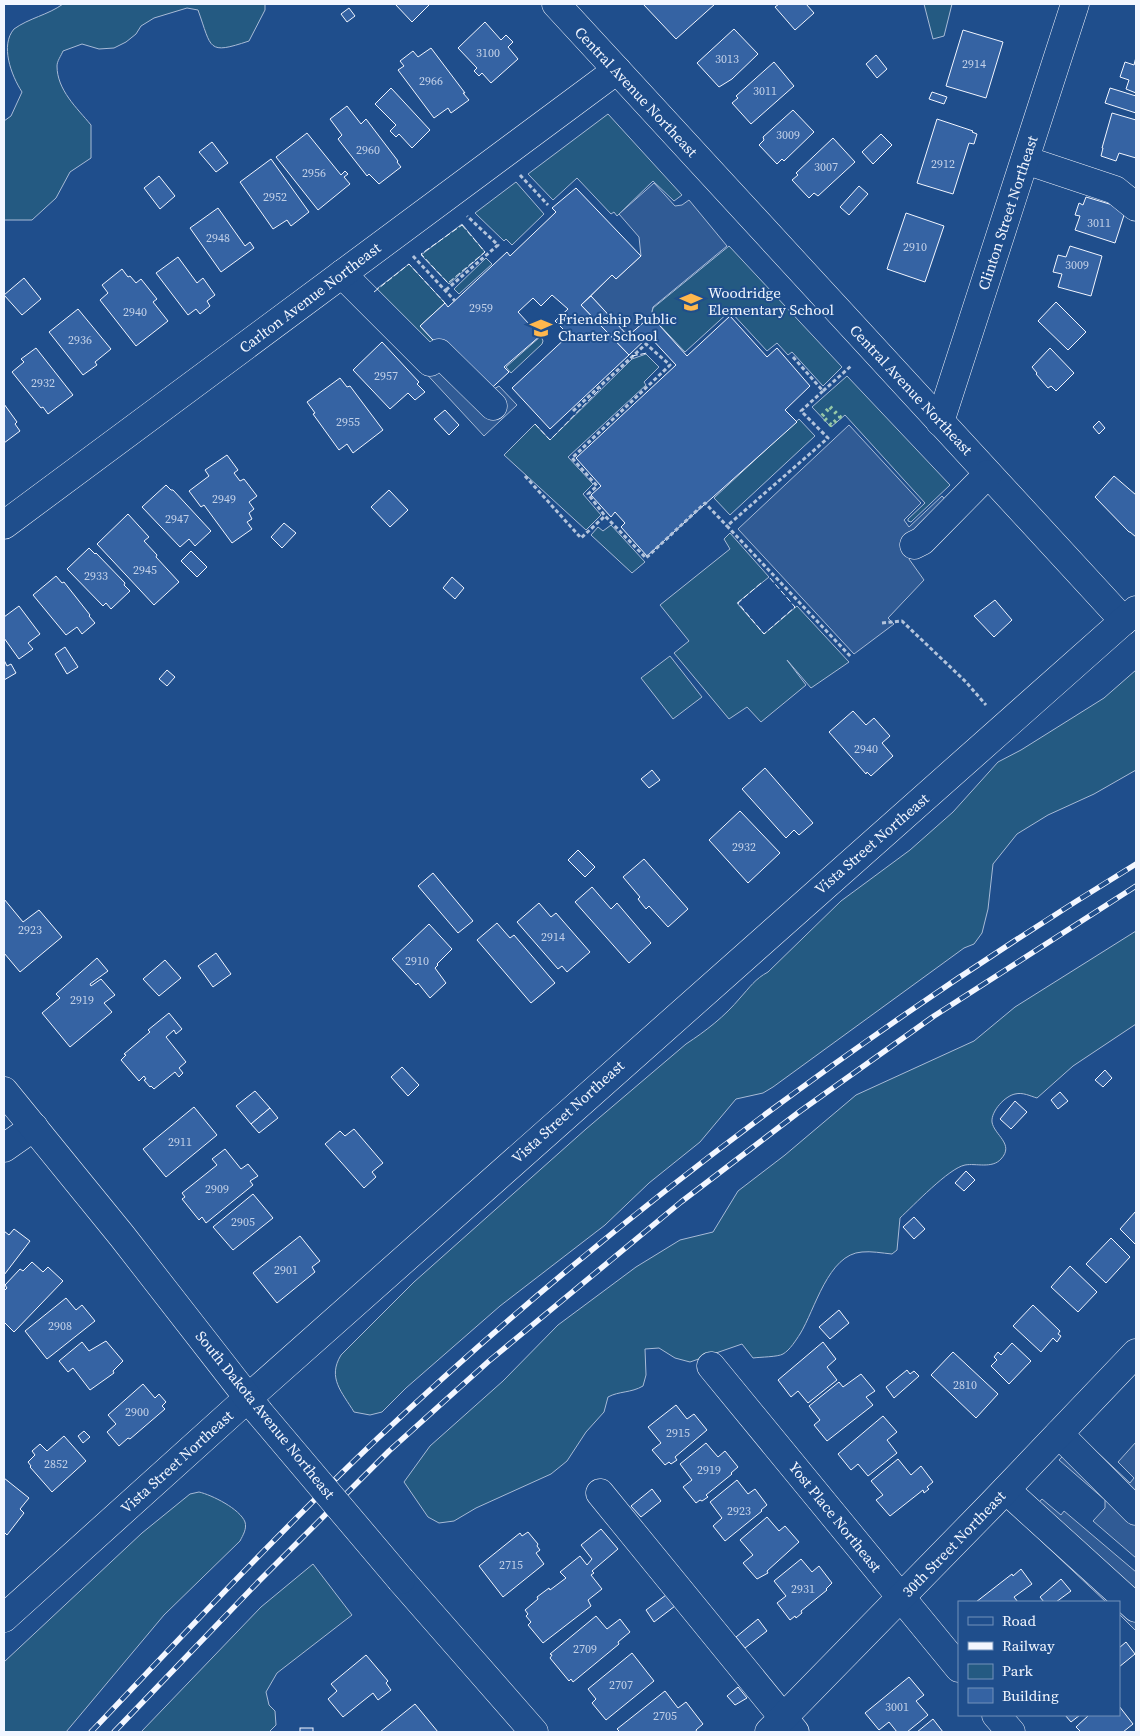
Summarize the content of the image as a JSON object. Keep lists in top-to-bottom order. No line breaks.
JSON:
{"streets":{"street":["Central Avenue Northeast","Clinton Street Northeast","Carlton Avenue Northeast","Vista Street Northeast","South Dakota Avenue Northeast","Yost Place Northeast","30th Street Northeast"]},"crossings":[["Central Avenue Northeast","Clinton Street Northeast"],["Central Avenue Northeast","Carlton Avenue Northeast"],["Central Avenue Northeast","Vista Street Northeast"],["Vista Street Northeast","South Dakota Avenue Northeast"],["Yost Place Northeast","30th Street Northeast"]],"places":{"school or university":["Woodridge Elementary School","Friendship Public Charter School"]},"house_numbers":["3100","3013","2914","2966","3011","3009","2960","2912","3007","2956","2952","3011","2948","2910","3009","2959","2940","2936","2957","2932","2955","2949","2947","2945","2933","2940","2932","2923","2914","2910","2919","2911","2909","2905","2901","2908","2810","2900","2915","2852","2919","2923","2715","2931","2709","2707","3001","2705"],"legend":["Road","Railway","Park","Building"]}
